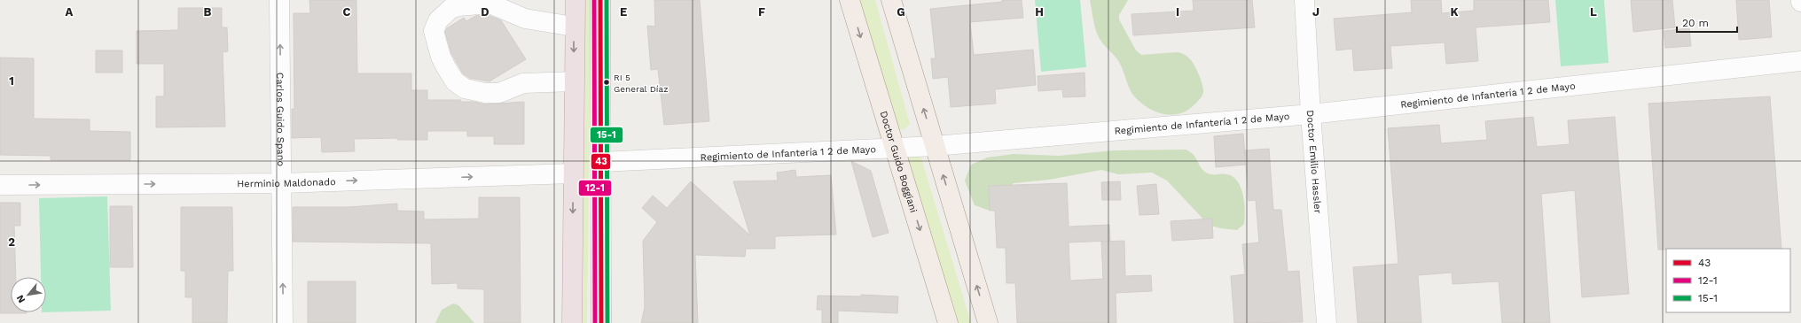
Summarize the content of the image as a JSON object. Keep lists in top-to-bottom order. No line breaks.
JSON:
{"streets":{"main road":["Doctor Guido Boggiani"],"street":["Regimiento de Infantería 1 2 de Mayo","Carlos Guido Spano","Doctor Emilio Hassler","Herminio Maldonado"]},"crossings":[["Regimiento de Infantería 1 2 de Mayo","Doctor Guido Boggiani"],["Regimiento de Infantería 1 2 de Mayo","Doctor Emilio Hassler"],["Carlos Guido Spano","Herminio Maldonado"]],"one_way":["Carlos Guido Spano","Herminio Maldonado"],"places":["RI 5 General Díaz"],"lines":["transit line 43","transit line 12-1","transit line 15-1"],"legend":["43","12-1","15-1"],"scale_bar":"20 m","north":"bottom left","grid":{"columns":["A","B","C","D","E","F","G","H","I","J","K","L"],"rows":["1","2"]}}
